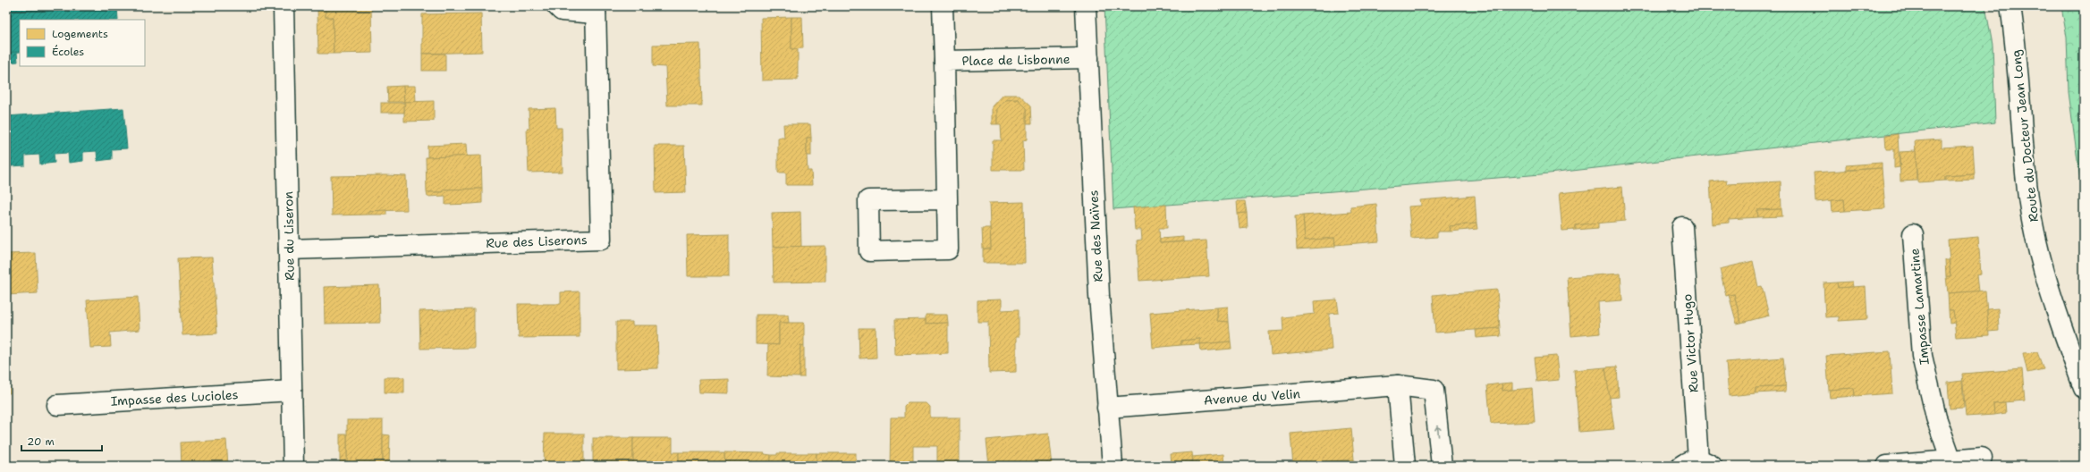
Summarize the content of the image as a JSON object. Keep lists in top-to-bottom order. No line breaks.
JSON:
{"streets":{"street":["Place de Lisbonne","Route du Docteur Jean Long","Rue du Liseron","Rue des Naïves","Rue des Liserons","Impasse Lamartine","Rue Victor Hugo","Avenue du Velin","Impasse des Lucioles"]},"crossings":[["Place de Lisbonne","Rue des Naïves"],["Rue du Liseron","Rue des Liserons"],["Rue du Liseron","Impasse des Lucioles"],["Rue des Naïves","Avenue du Velin"]],"legend":["Logements","Écoles"],"scale_bar":"20 m"}
